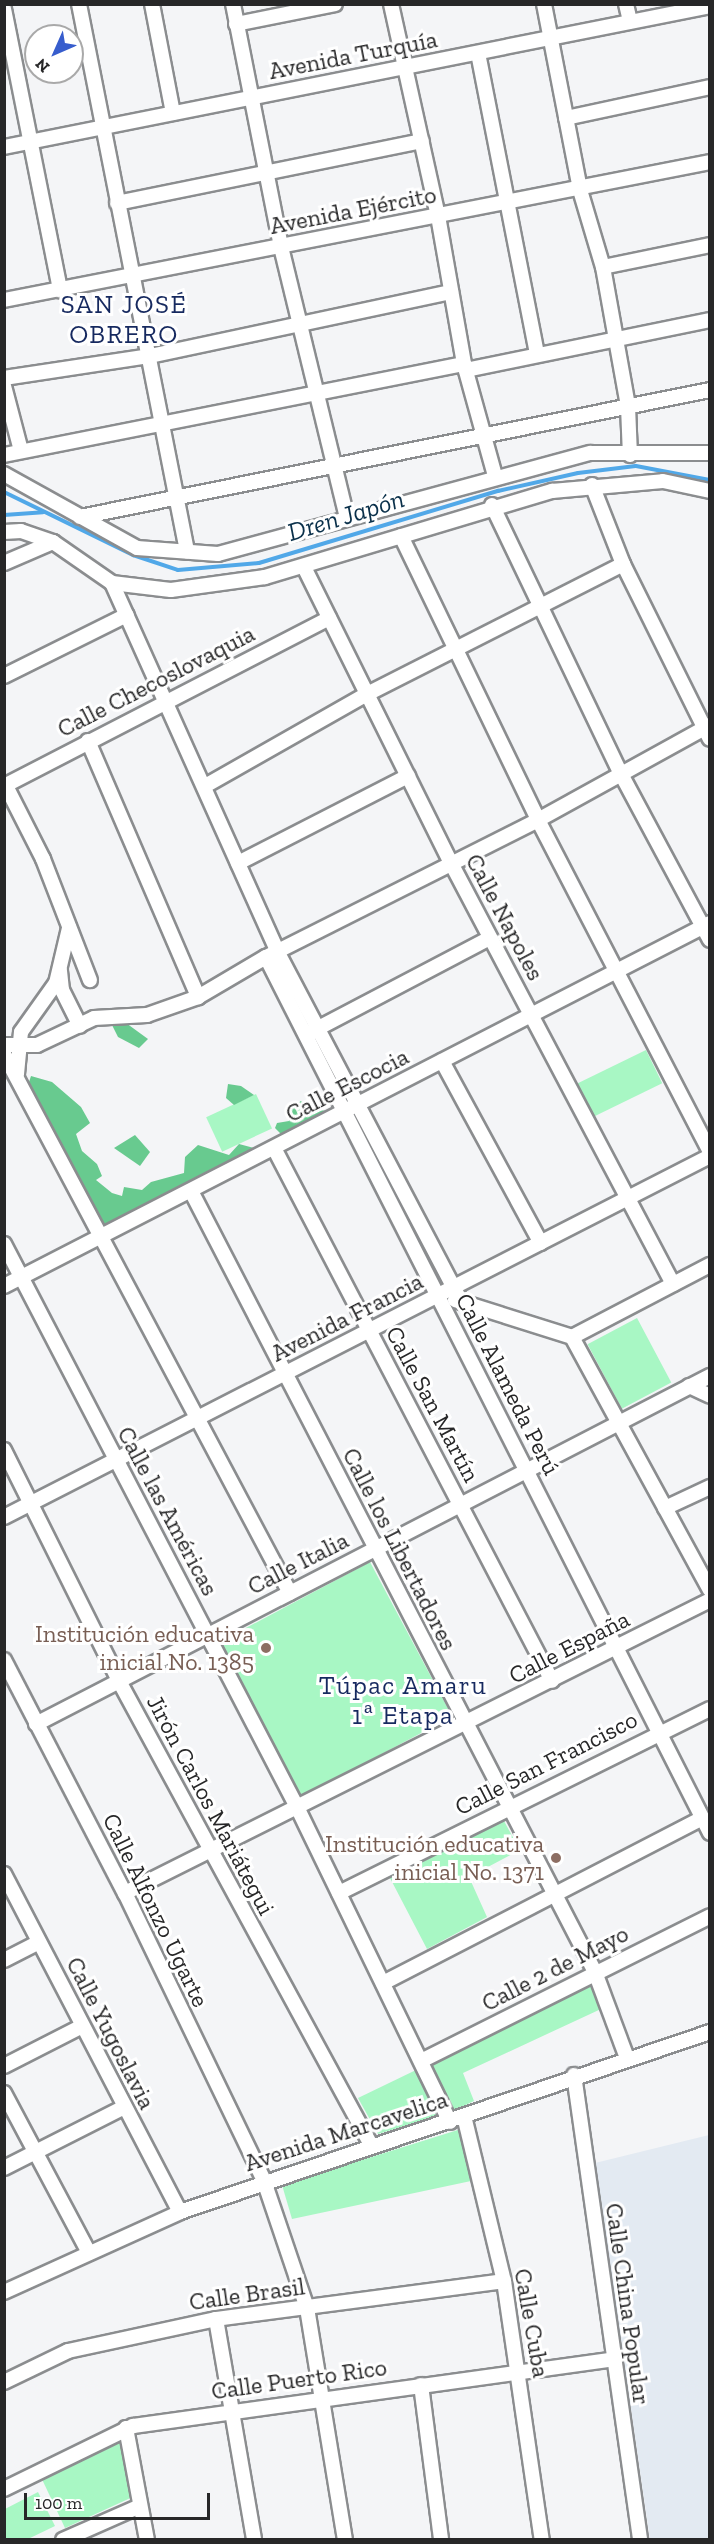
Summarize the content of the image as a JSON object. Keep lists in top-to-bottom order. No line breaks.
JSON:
{"streets":{"street":["Avenida Turquía","Avenida Ejército","Calle Checoslovaquia","Calle Napoles","Calle Escocia","Avenida Francia","Calle Alameda Perú","Calle San Martín","Calle las Américas","Calle los Libertadores","Calle Italia","Calle España","Calle San Francisco","Jirón Carlos Mariátegui","Calle Alfonzo Ugarte","Calle 2 de Mayo","Calle Yugoslavia","Avenida Marcavelica","Calle Brasil","Calle China Popular","Calle Cuba","Calle Puerto Rico"]},"crossings":[["Calle Checoslovaquia","Calle Napoles"],["Calle Napoles","Calle Escocia"],["Calle Napoles","Avenida Francia"],["Calle Escocia","Calle Alameda Perú"],["Calle Escocia","Calle San Martín"],["Calle Escocia","Calle las Américas"],["Calle Escocia","Calle los Libertadores"],["Avenida Francia","Calle Alameda Perú"],["Avenida Francia","Calle San Martín"],["Avenida Francia","Calle las Américas"],["Avenida Francia","Calle los Libertadores"],["Avenida Francia","Jirón Carlos Mariátegui"],["Calle Alameda Perú","Calle Italia"],["Calle Alameda Perú","Calle España"],["Calle Alameda Perú","Calle San Francisco"],["Calle San Martín","Calle Italia"],["Calle San Martín","Calle España"],["Calle las Américas","Calle Italia"],["Calle las Américas","Calle España"],["Calle las Américas","Calle San Francisco"],["Calle las Américas","Calle 2 de Mayo"],["Calle las Américas","Avenida Marcavelica"],["Calle los Libertadores","Calle Italia"],["Calle los Libertadores","Calle España"],["Calle los Libertadores","Calle San Francisco"],["Calle los Libertadores","Calle 2 de Mayo"],["Calle los Libertadores","Avenida Marcavelica"],["Calle Italia","Jirón Carlos Mariátegui"],["Calle Italia","Calle Alfonzo Ugarte"],["Calle España","Jirón Carlos Mariátegui"],["Calle España","Calle Alfonzo Ugarte"],["Jirón Carlos Mariátegui","Avenida Marcavelica"],["Calle Alfonzo Ugarte","Avenida Marcavelica"],["Calle Alfonzo Ugarte","Calle Brasil"],["Calle Alfonzo Ugarte","Calle Puerto Rico"],["Calle Yugoslavia","Avenida Marcavelica"],["Avenida Marcavelica","Calle China Popular"],["Avenida Marcavelica","Calle Cuba"],["Calle Brasil","Calle Cuba"],["Calle China Popular","Calle Puerto Rico"],["Calle Cuba","Calle Puerto Rico"]],"districts":["SAN JOSÉ OBRERO","Túpac Amaru 1ª Etapa"],"water":["Dren Japón"],"places":["Institución educativa inicial No. 1385","Institución educativa inicial No. 1371"],"scale_bar":"100 m","north":"bottom left"}
